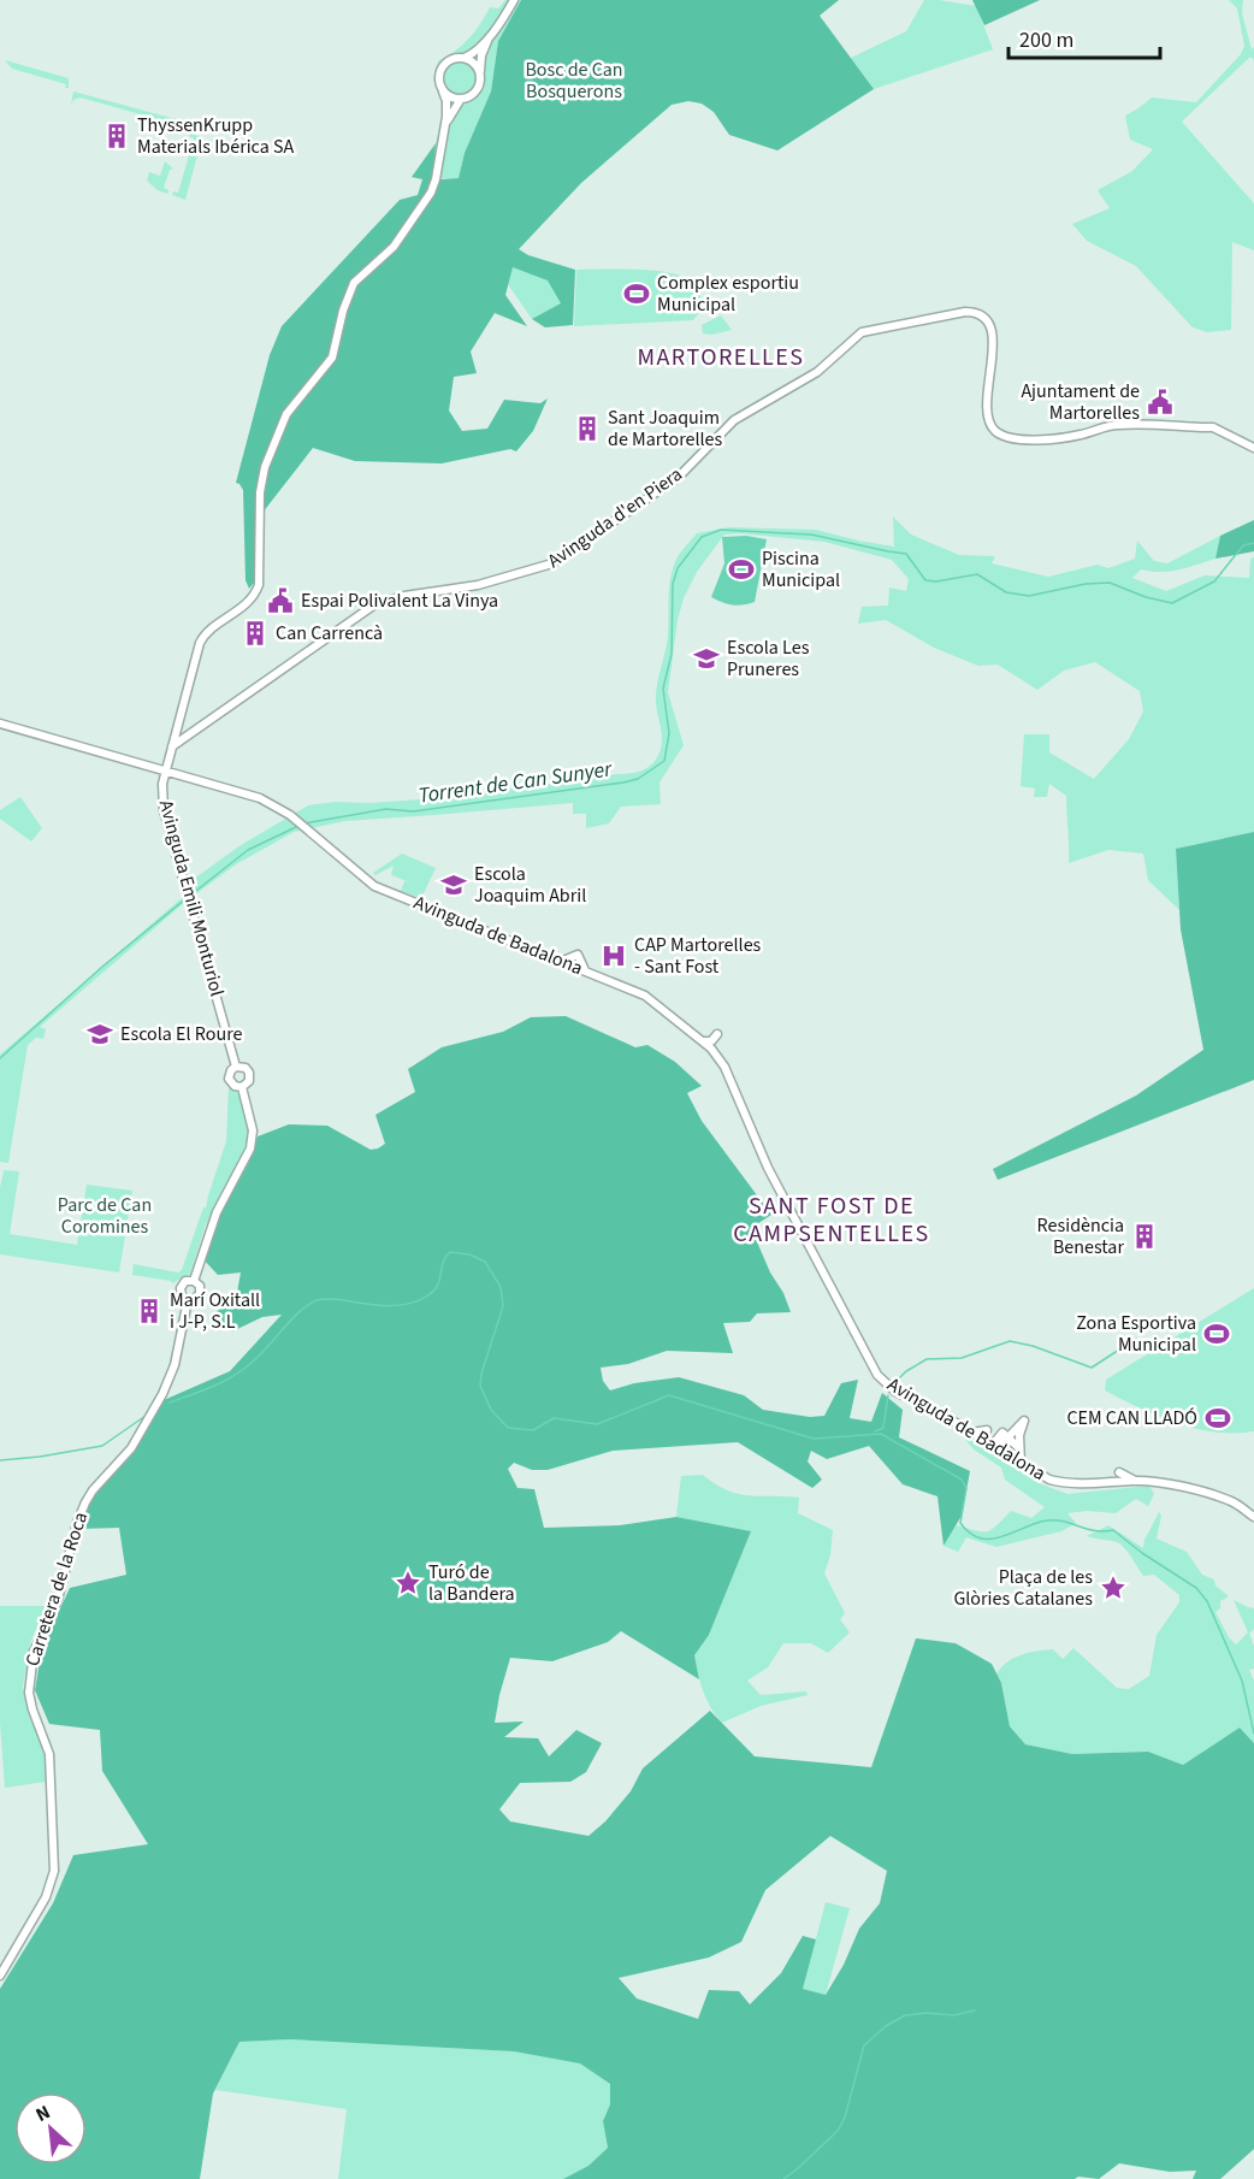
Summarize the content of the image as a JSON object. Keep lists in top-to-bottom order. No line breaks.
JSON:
{"streets":{"street":["Avinguda d'en Piera","Avinguda Emili Monturiol","Avinguda de Badalona","Carretera de la Roca"]},"crossings":[["Avinguda d'en Piera","Avinguda Emili Monturiol"],["Avinguda Emili Monturiol","Avinguda de Badalona"]],"districts":["MARTORELLES","SANT FOST DE CAMPSENTELLES"],"water":["Torrent de Can Sunyer"],"parks":["Bosc de Can Bosquerons","Parc de Can Coromines"],"places":{"building":["ThyssenKrupp Materials Ibérica SA","Sant Joaquim de Martorelles","Can Carrencà","Residència Benestar","Marí Oxitall i J-P, S.L"],"sports":["Complex esportiu Municipal","Piscina Municipal","Zona Esportiva Municipal","CEM CAN LLADÓ"],"public building":["Ajuntament de Martorelles","Espai Polivalent La Vinya"],"school or university":["Escola Les Pruneres","Escola Joaquim Abril","Escola El Roure"],"hospital":["CAP Martorelles - Sant Fost"],"place":["Turó de la Bandera","Plaça de les Glòries Catalanes"]},"scale_bar":"200 m","north":"top left"}
